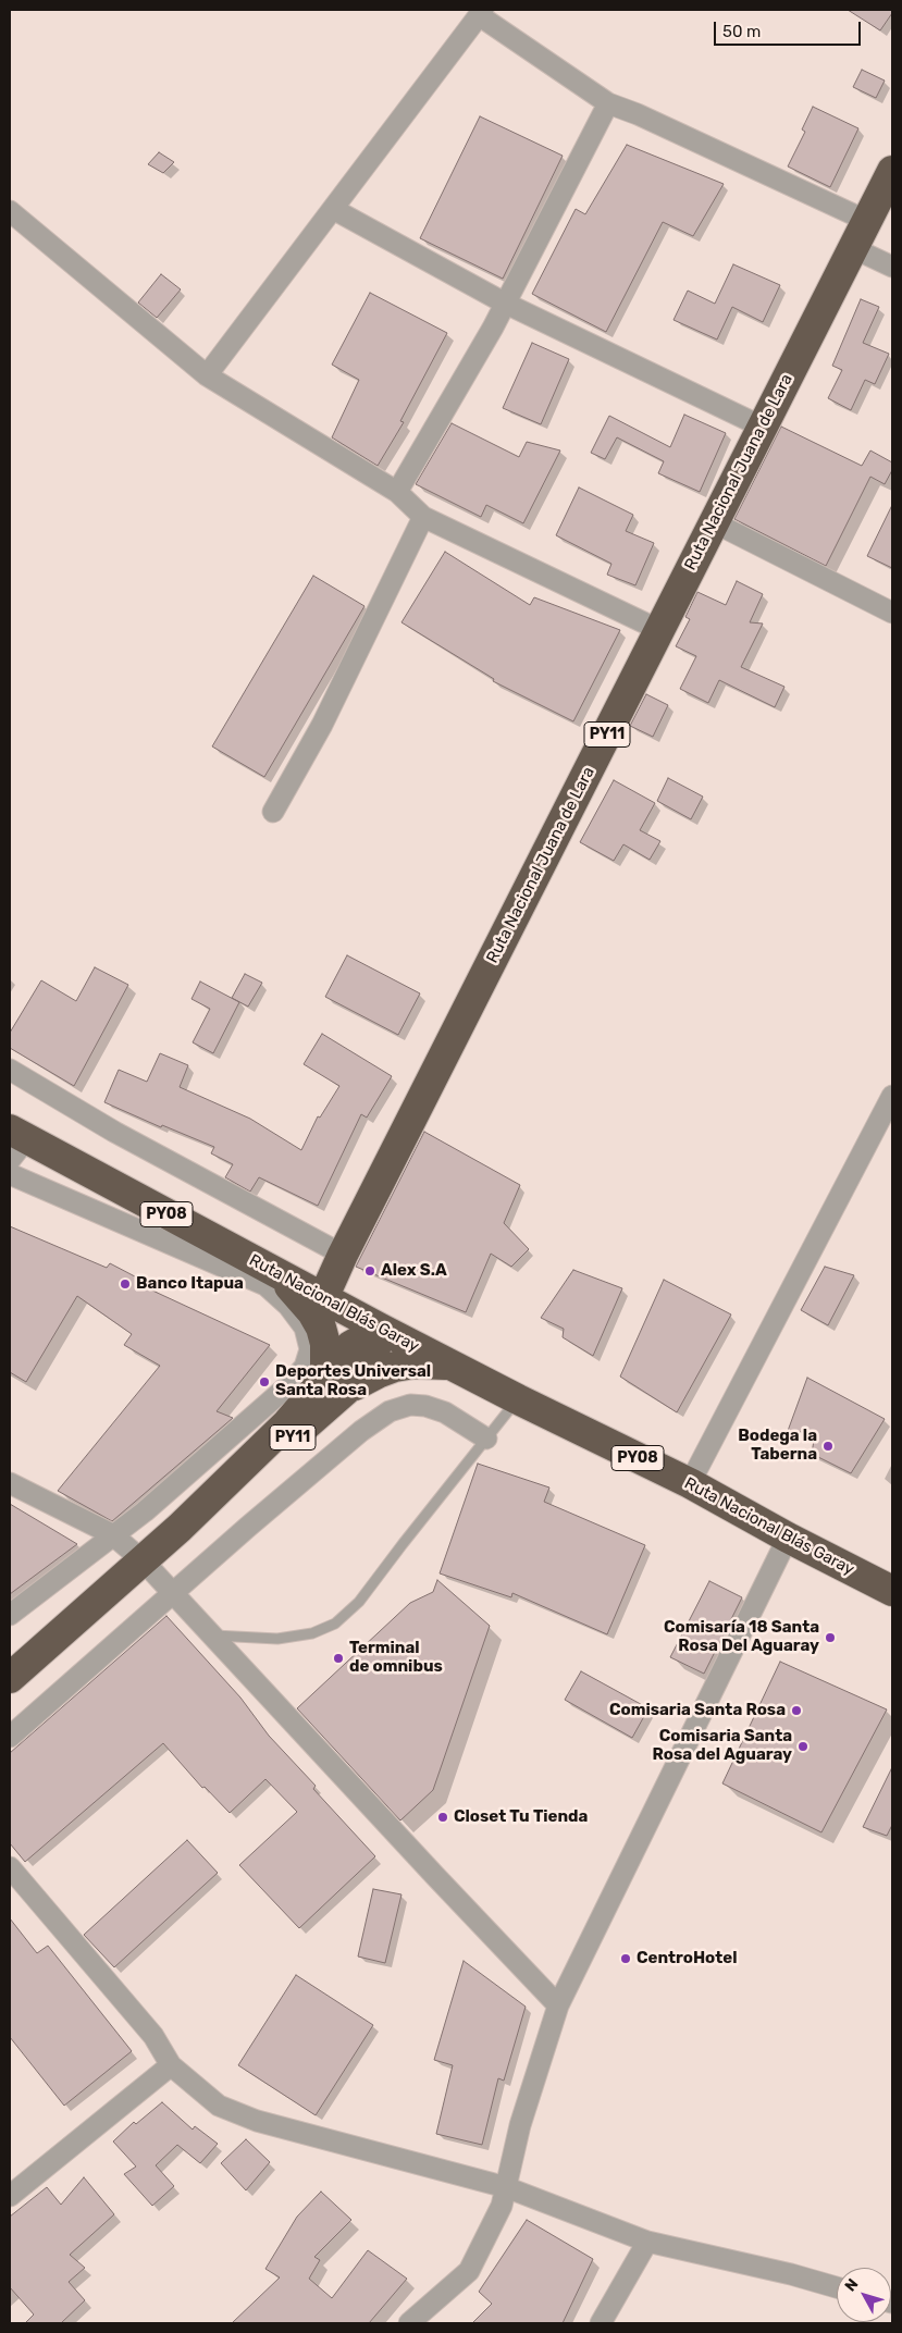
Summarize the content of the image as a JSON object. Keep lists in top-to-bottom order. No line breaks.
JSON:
{"streets":{"highway":["Ruta Nacional Juana de Lara","PY11","PY08","Ruta Nacional Blás Garay"]},"crossings":[["Ruta Nacional Juana de Lara","Ruta Nacional Blás Garay"],["PY11","Ruta Nacional Blás Garay"]],"places":["Alex S.A","Banco Itapua","Deportes Universal Santa Rosa","Bodega la Taberna","Comisaría 18 Santa Rosa Del Aguaray","Terminal de omnibus","Comisaria Santa Rosa","Comisaria Santa Rosa del Aguaray","Closet Tu Tienda","CentroHotel"],"scale_bar":"50 m","north":"top left"}
